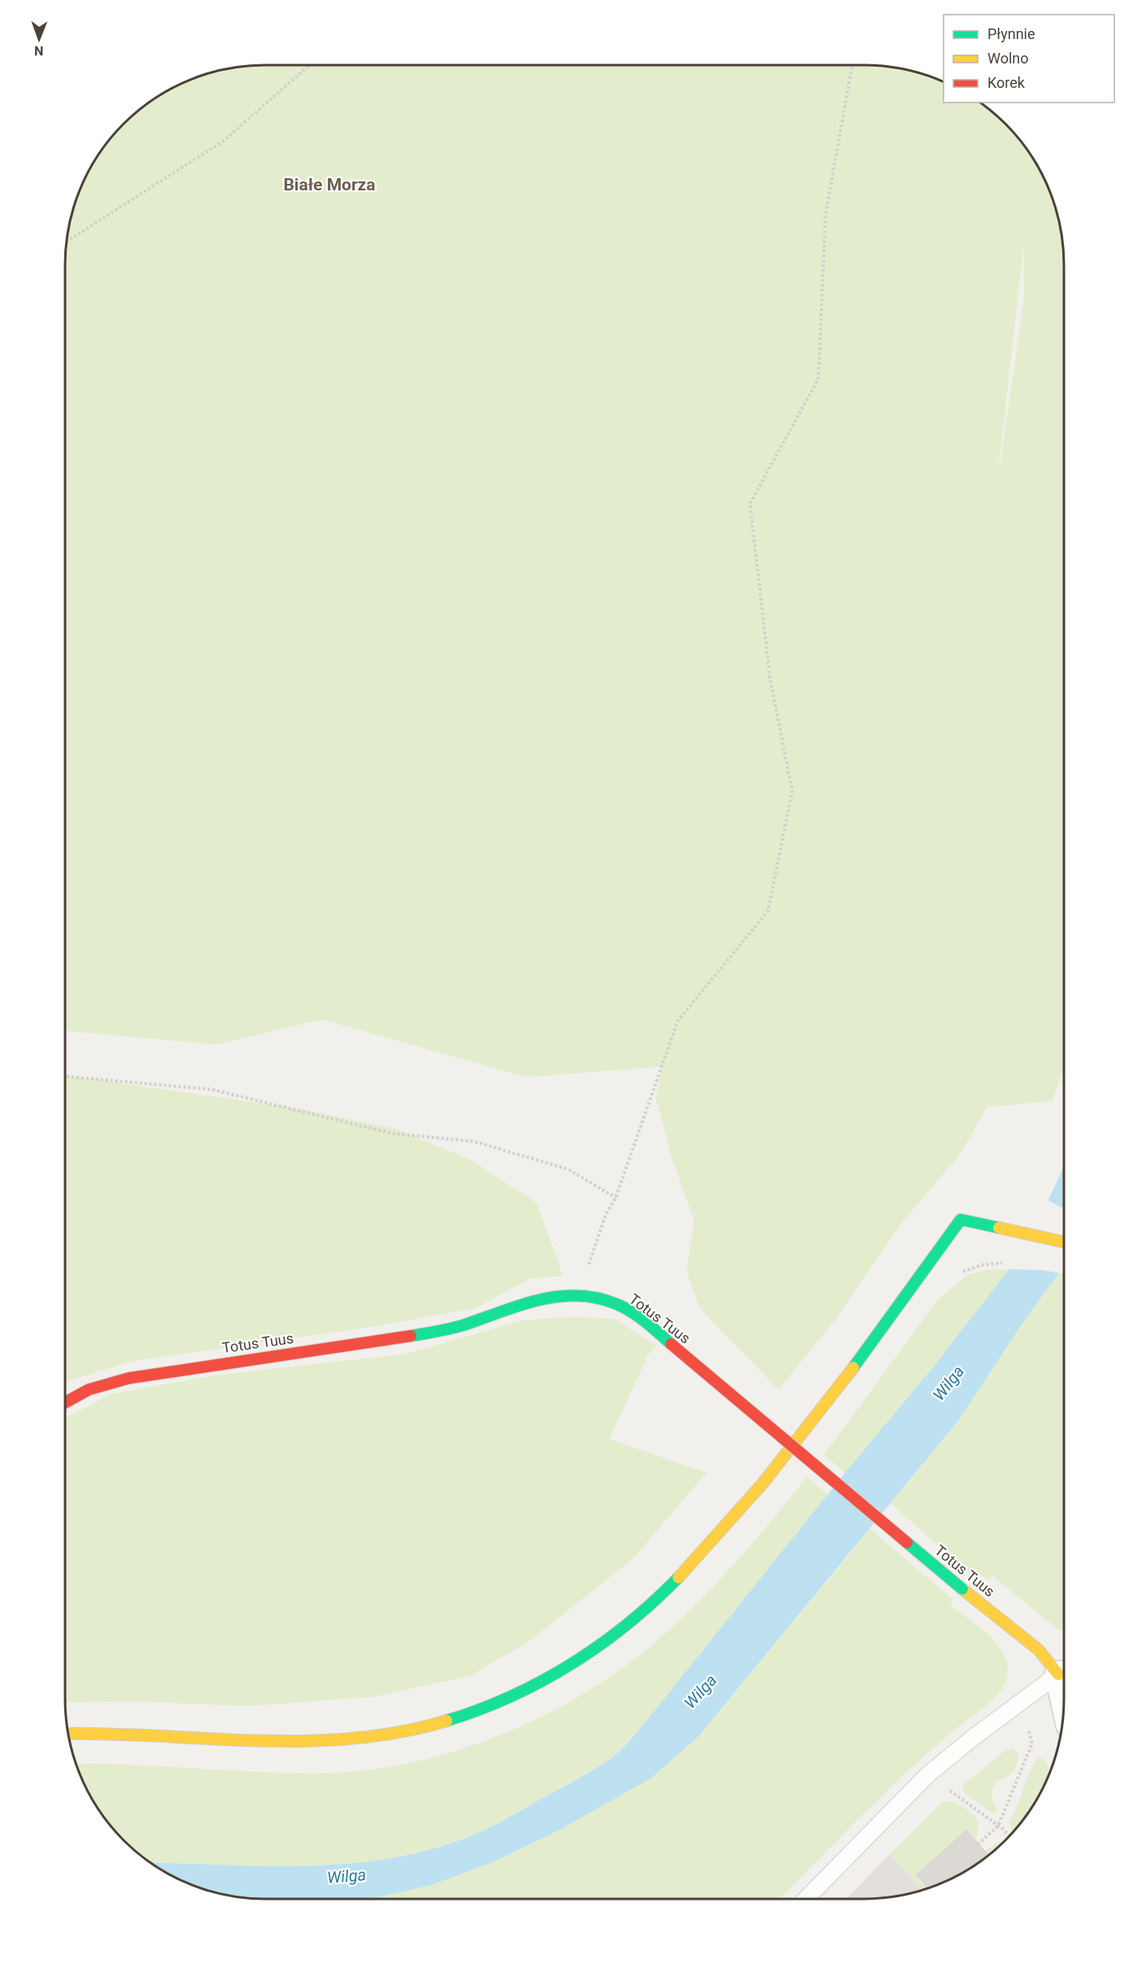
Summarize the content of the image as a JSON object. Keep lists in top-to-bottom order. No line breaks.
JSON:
{"streets":{"street":["Totus Tuus"]},"districts":["Białe Morza"],"water":["Wilga"],"legend":["Płynnie","Wolno","Korek"],"north":"bottom"}
